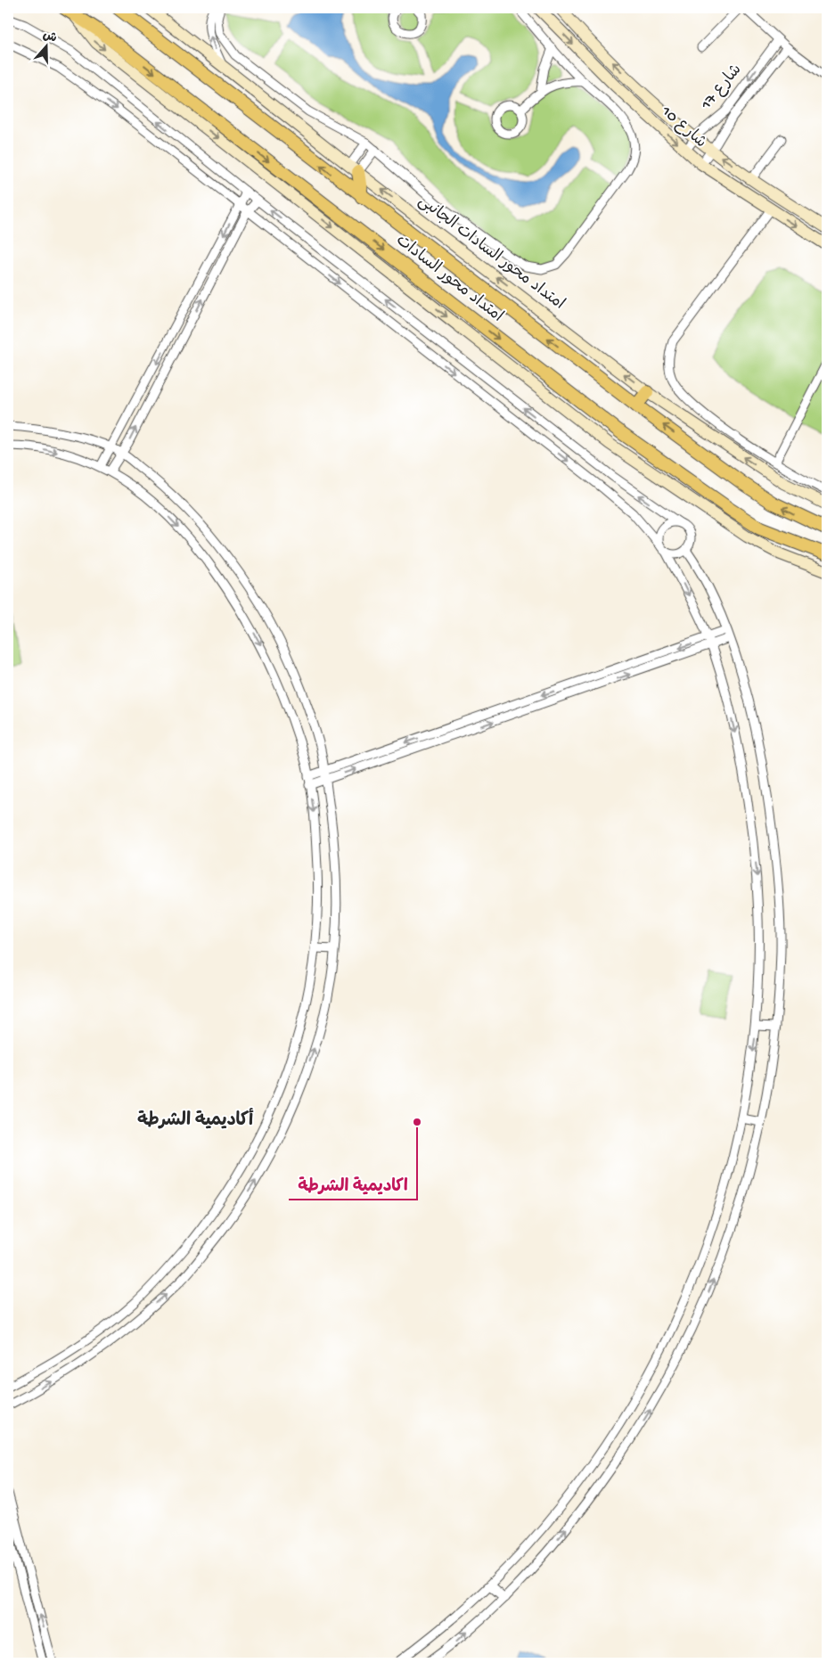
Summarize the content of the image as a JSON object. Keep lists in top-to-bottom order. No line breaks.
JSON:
{"streets":{"main road":["امتداد محور السادات"],"street":["شارع 17","شارع 10","امتداد محور السادات الجانبى"]},"crossings":[["شارع 17","شارع 10"]],"districts":["أكاديمية الشرطة"],"places":["اكاديمية الشرطة"],"north":"top"}
